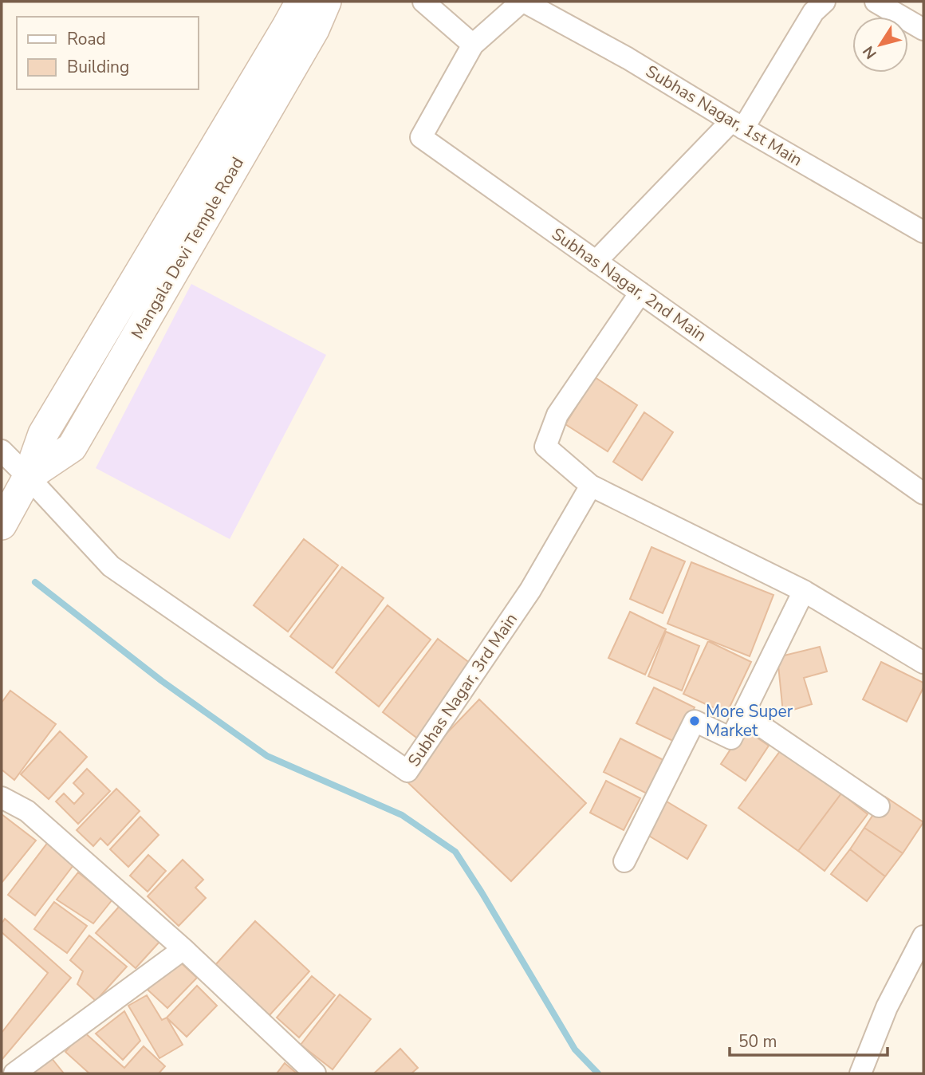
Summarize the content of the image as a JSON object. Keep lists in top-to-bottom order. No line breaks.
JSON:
{"streets":{"main road":["Mangala Devi Temple Road"],"street":["Subhas Nagar, 1st Main","Subhas Nagar, 2nd Main","Subhas Nagar, 3rd Main"]},"crossings":[["Subhas Nagar, 1st Main","Subhas Nagar, 2nd Main"],["Mangala Devi Temple Road","Subhas Nagar, 3rd Main"]],"places":["More Super Market"],"legend":["Road","Building"],"scale_bar":"50 m","north":"bottom left"}
